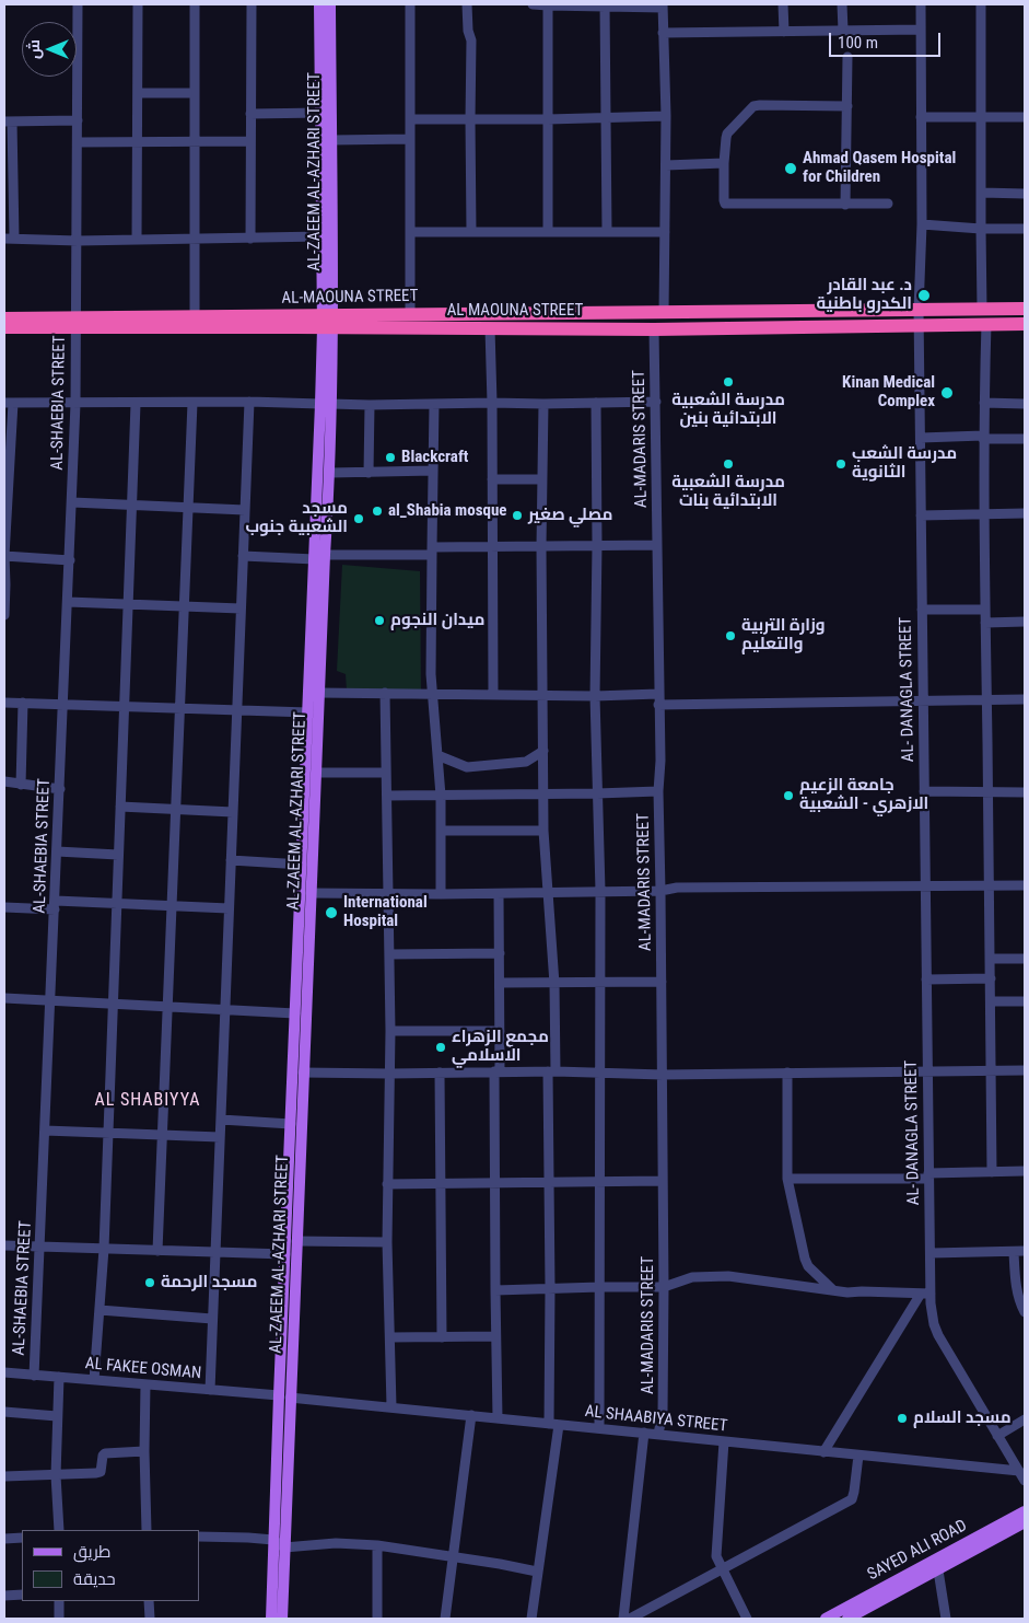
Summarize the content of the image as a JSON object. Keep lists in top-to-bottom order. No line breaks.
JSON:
{"streets":{"highway":["AL-MAOUNA STREET","AL MAOUNA STREET"],"main road":["AL-ZAEEM AL-AZHARI STREET","SAYED ALI ROAD"],"street":["AL-SHAEBIA STREET","AL-MADARIS STREET","AL- DANAGLA STREET","AL FAKEE OSMAN","AL SHAABIYA STREET"]},"crossings":[["AL-ZAEEM AL-AZHARI STREET","AL-MAOUNA STREET"],["AL-ZAEEM AL-AZHARI STREET","AL MAOUNA STREET"],["AL-ZAEEM AL-AZHARI STREET","AL FAKEE OSMAN"],["AL-ZAEEM AL-AZHARI STREET","AL SHAABIYA STREET"],["AL-MAOUNA STREET","AL MAOUNA STREET"],["AL-MAOUNA STREET","AL-SHAEBIA STREET"],["AL-MAOUNA STREET","AL- DANAGLA STREET"],["AL MAOUNA STREET","AL-SHAEBIA STREET"],["AL MAOUNA STREET","AL-MADARIS STREET"],["AL MAOUNA STREET","AL- DANAGLA STREET"],["AL-SHAEBIA STREET","AL FAKEE OSMAN"],["AL-MADARIS STREET","AL SHAABIYA STREET"],["AL- DANAGLA STREET","AL SHAABIYA STREET"],["AL FAKEE OSMAN","AL SHAABIYA STREET"]],"districts":["AL SHABIYYA"],"places":["Ahmad Qasem Hospital for Children","د. عبد القادر الكدرو باطنية","مدرسة الشعبية الابتدائية بنين","Kinan Medical Complex","Blackcraft","مدرسة الشعبية الابتدائية بنات","مدرسة الشعب الثانوية","al_Shabia mosque","مصلي صغير","مسجد الشعبية جنوب","ميدان النجوم","وزارة التربية والتعليم","جامعة الزعيم الازهري - الشعبية","International Hospital","مجمع الزهراء الاسلامي","مسجد الرحمة","مسجد السلام"],"legend":["طريق","حديقة"],"scale_bar":"100 m","north":"left"}
